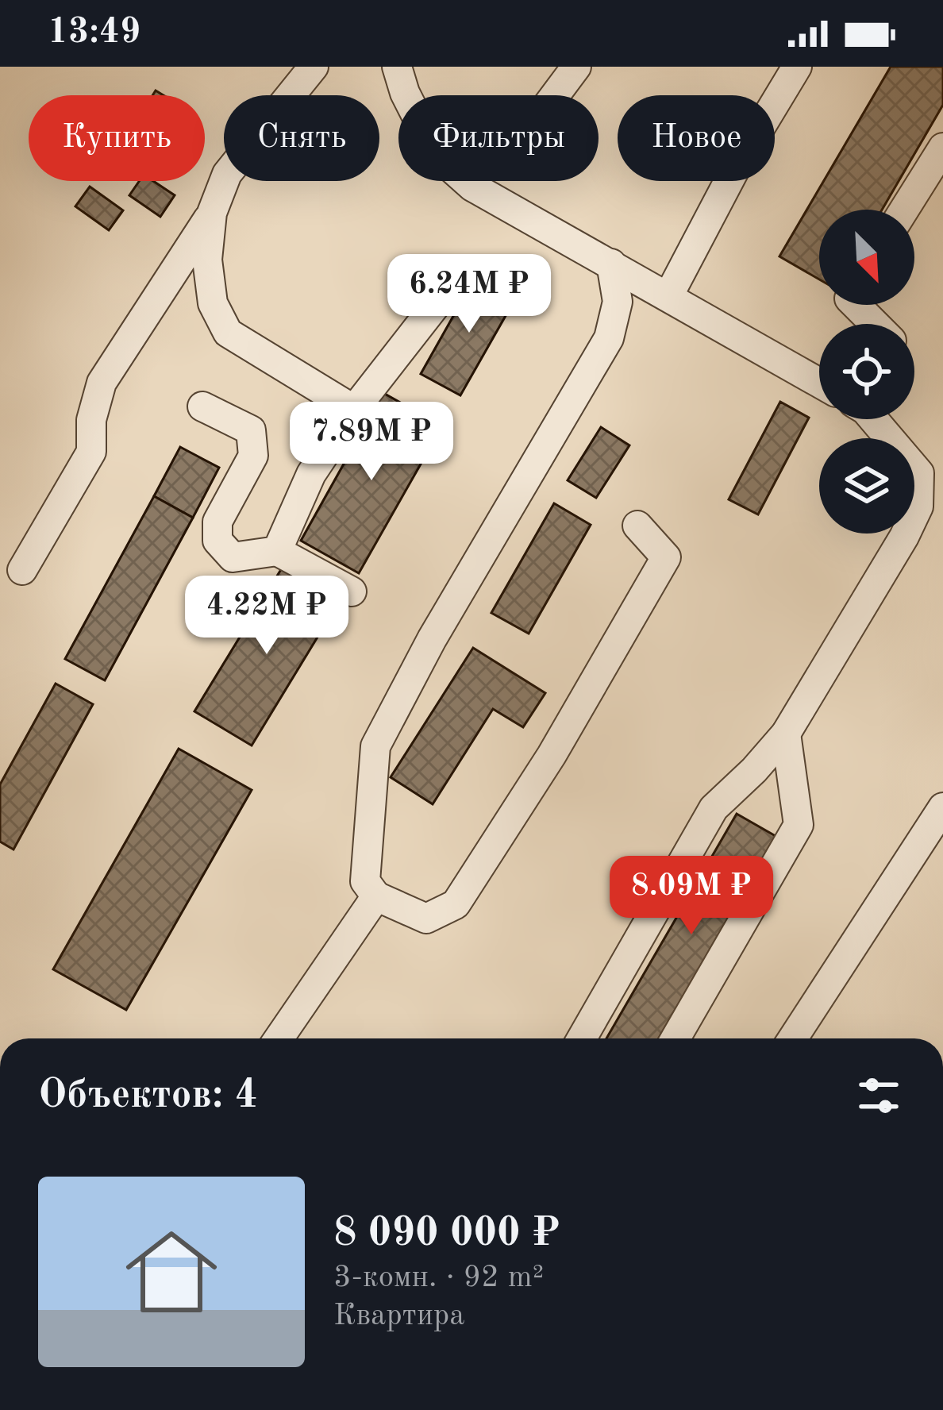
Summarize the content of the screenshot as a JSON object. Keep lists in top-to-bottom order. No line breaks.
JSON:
{"north":"bottom right","page":{"status":"13:49","chip":["Купить","Снять","Фильтры","Новое"],"price":["6.24M ₽","7.89M ₽","4.22M ₽","8.09M ₽"],"heading":"Объектов: 4","list":[{"name":"8 090 000 ₽","note":"3-комн. · 92 m² · Квартира"}]}}
